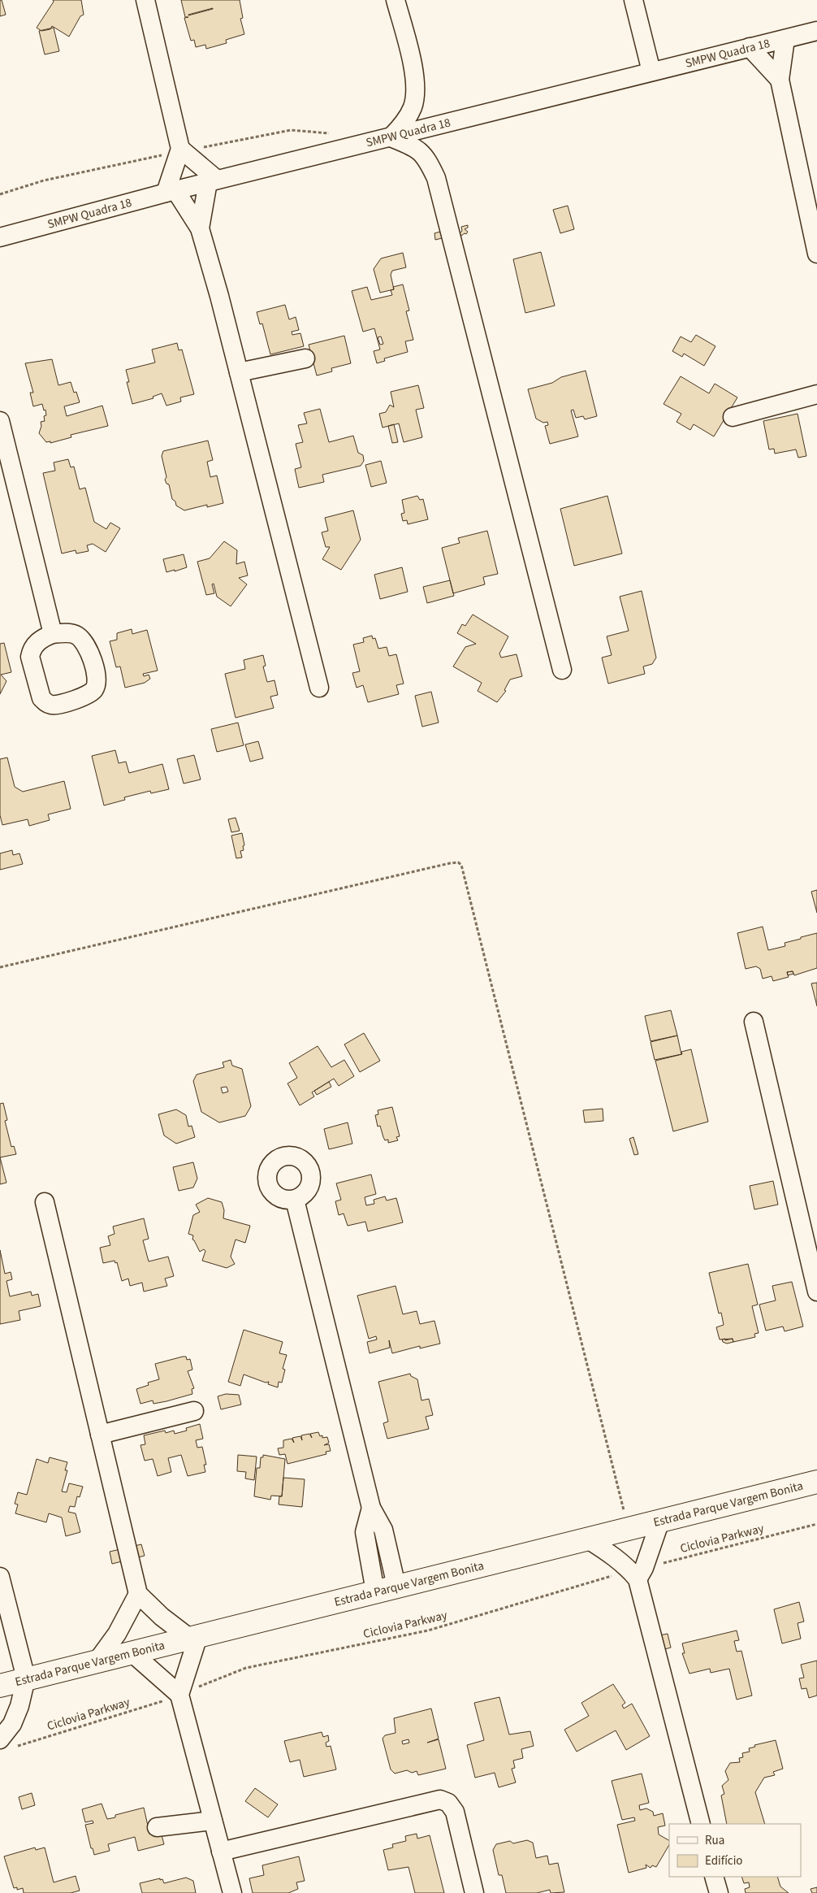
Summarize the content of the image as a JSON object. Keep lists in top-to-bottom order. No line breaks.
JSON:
{"streets":{"main road":["Estrada Parque Vargem Bonita"],"street":["SMPW Quadra 18"],"path":["Ciclovia Parkway"]},"legend":["Rua","Edifício"]}
